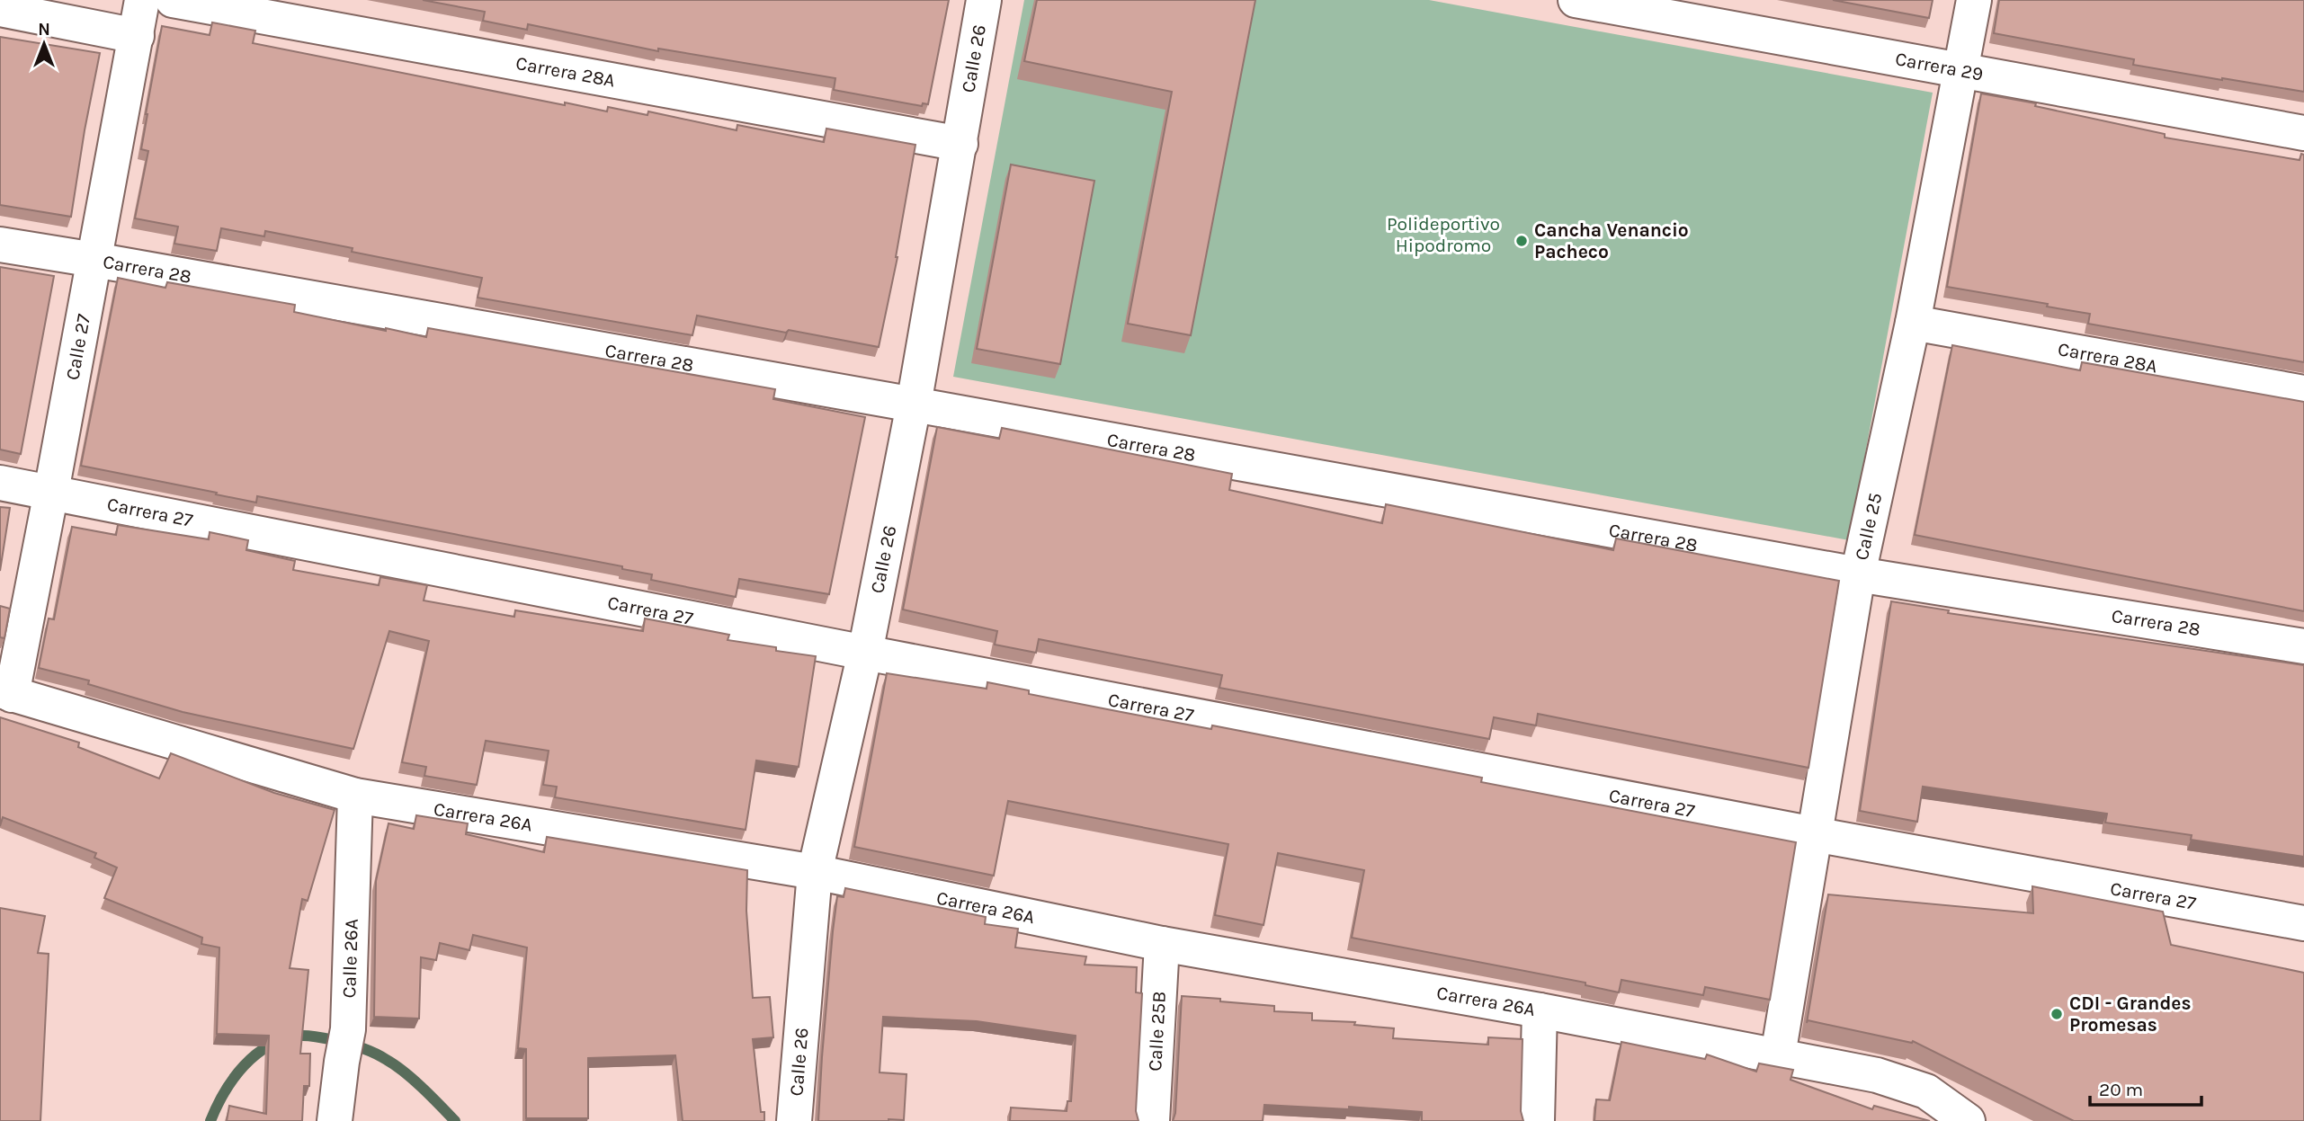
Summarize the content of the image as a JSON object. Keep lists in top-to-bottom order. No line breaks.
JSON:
{"streets":{"street":["Calle 26","Carrera 29","Carrera 28A","Carrera 28","Calle 27","Carrera 27","Calle 25","Carrera 26A","Calle 26A","Calle 25B"]},"crossings":[["Calle 26","Carrera 28A"],["Calle 26","Carrera 28"],["Calle 26","Carrera 27"],["Calle 26","Carrera 26A"],["Carrera 29","Calle 25"],["Carrera 28A","Calle 25"],["Carrera 28","Calle 27"],["Carrera 28","Calle 25"],["Calle 27","Carrera 27"],["Calle 27","Carrera 26A"],["Carrera 27","Calle 25"],["Calle 25","Carrera 26A"],["Carrera 26A","Calle 26A"],["Carrera 26A","Calle 25B"]],"parks":["Polideportivo Hipodromo"],"places":["Cancha Venancio Pacheco","CDI - Grandes Promesas"],"scale_bar":"20 m","north":"top"}
